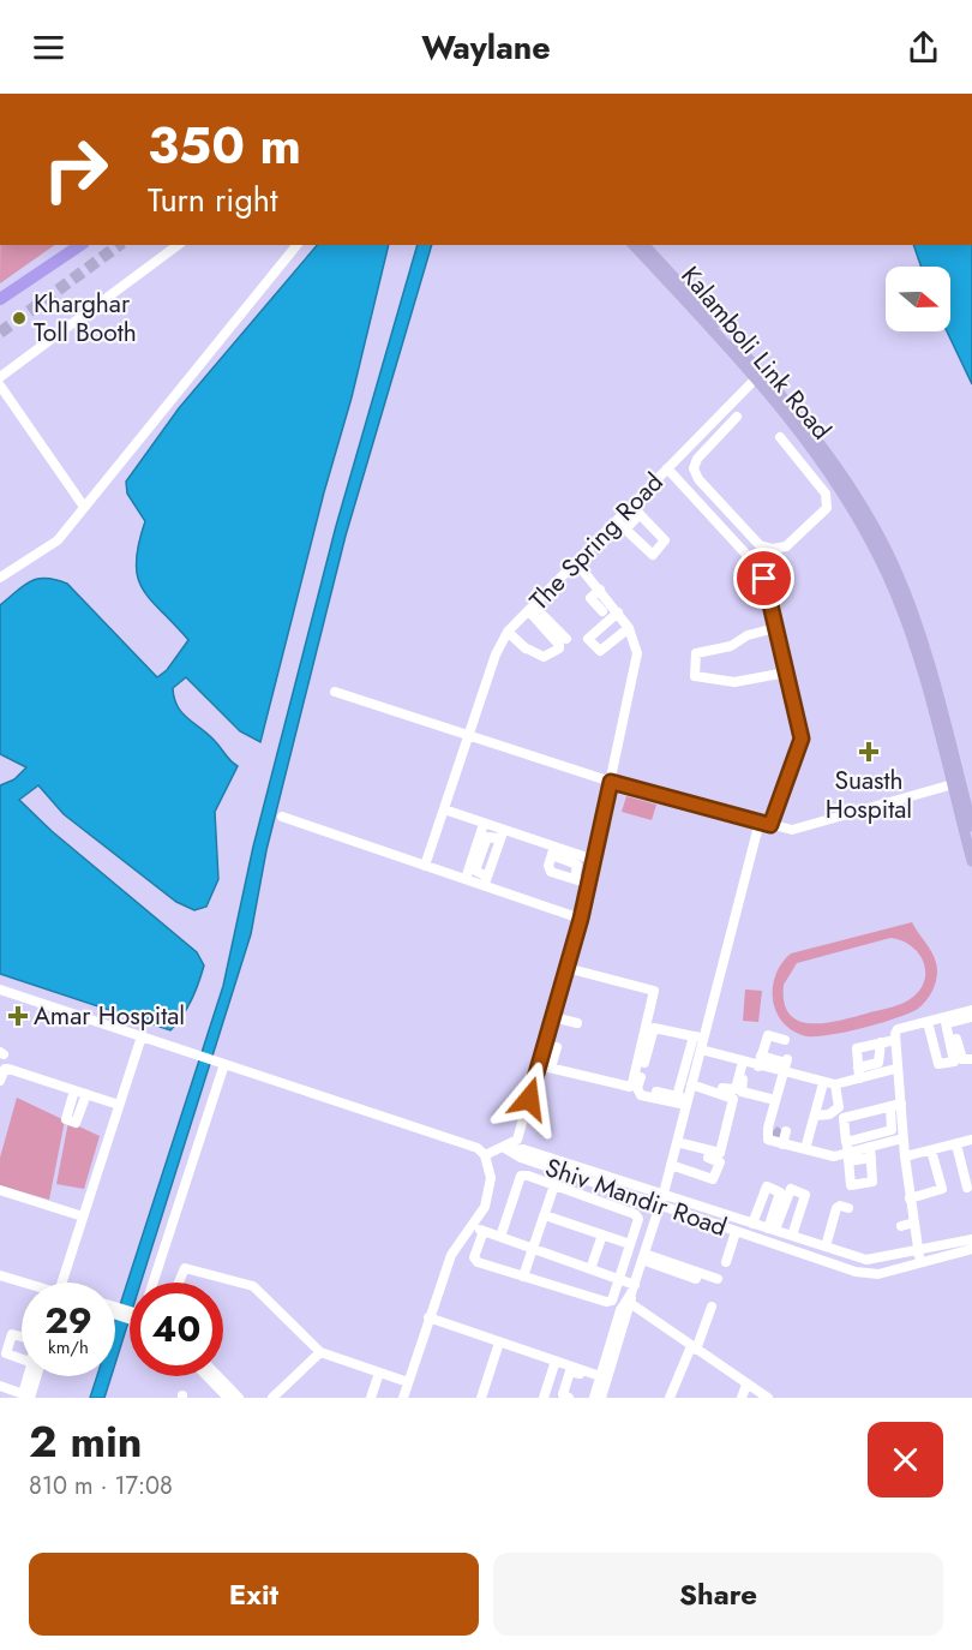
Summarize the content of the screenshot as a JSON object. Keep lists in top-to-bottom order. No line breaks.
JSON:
{"streets":{"main road":["Kalamboli Link Road"],"street":["The Spring Road","Shiv Mandir Road"]},"crossings":[["Kalamboli Link Road","The Spring Road"]],"places":{"other":["Kharghar Toll Booth"],"health":["Suasth Hospital","Amar Hospital"]},"north":"right","page":{"header":"Waylane","turn":["350 m","Turn right"],"speed":"29 km/h","limit":"40","heading":["2 min","810 m · 17:08"],"buttons":["Exit","Share"]}}
